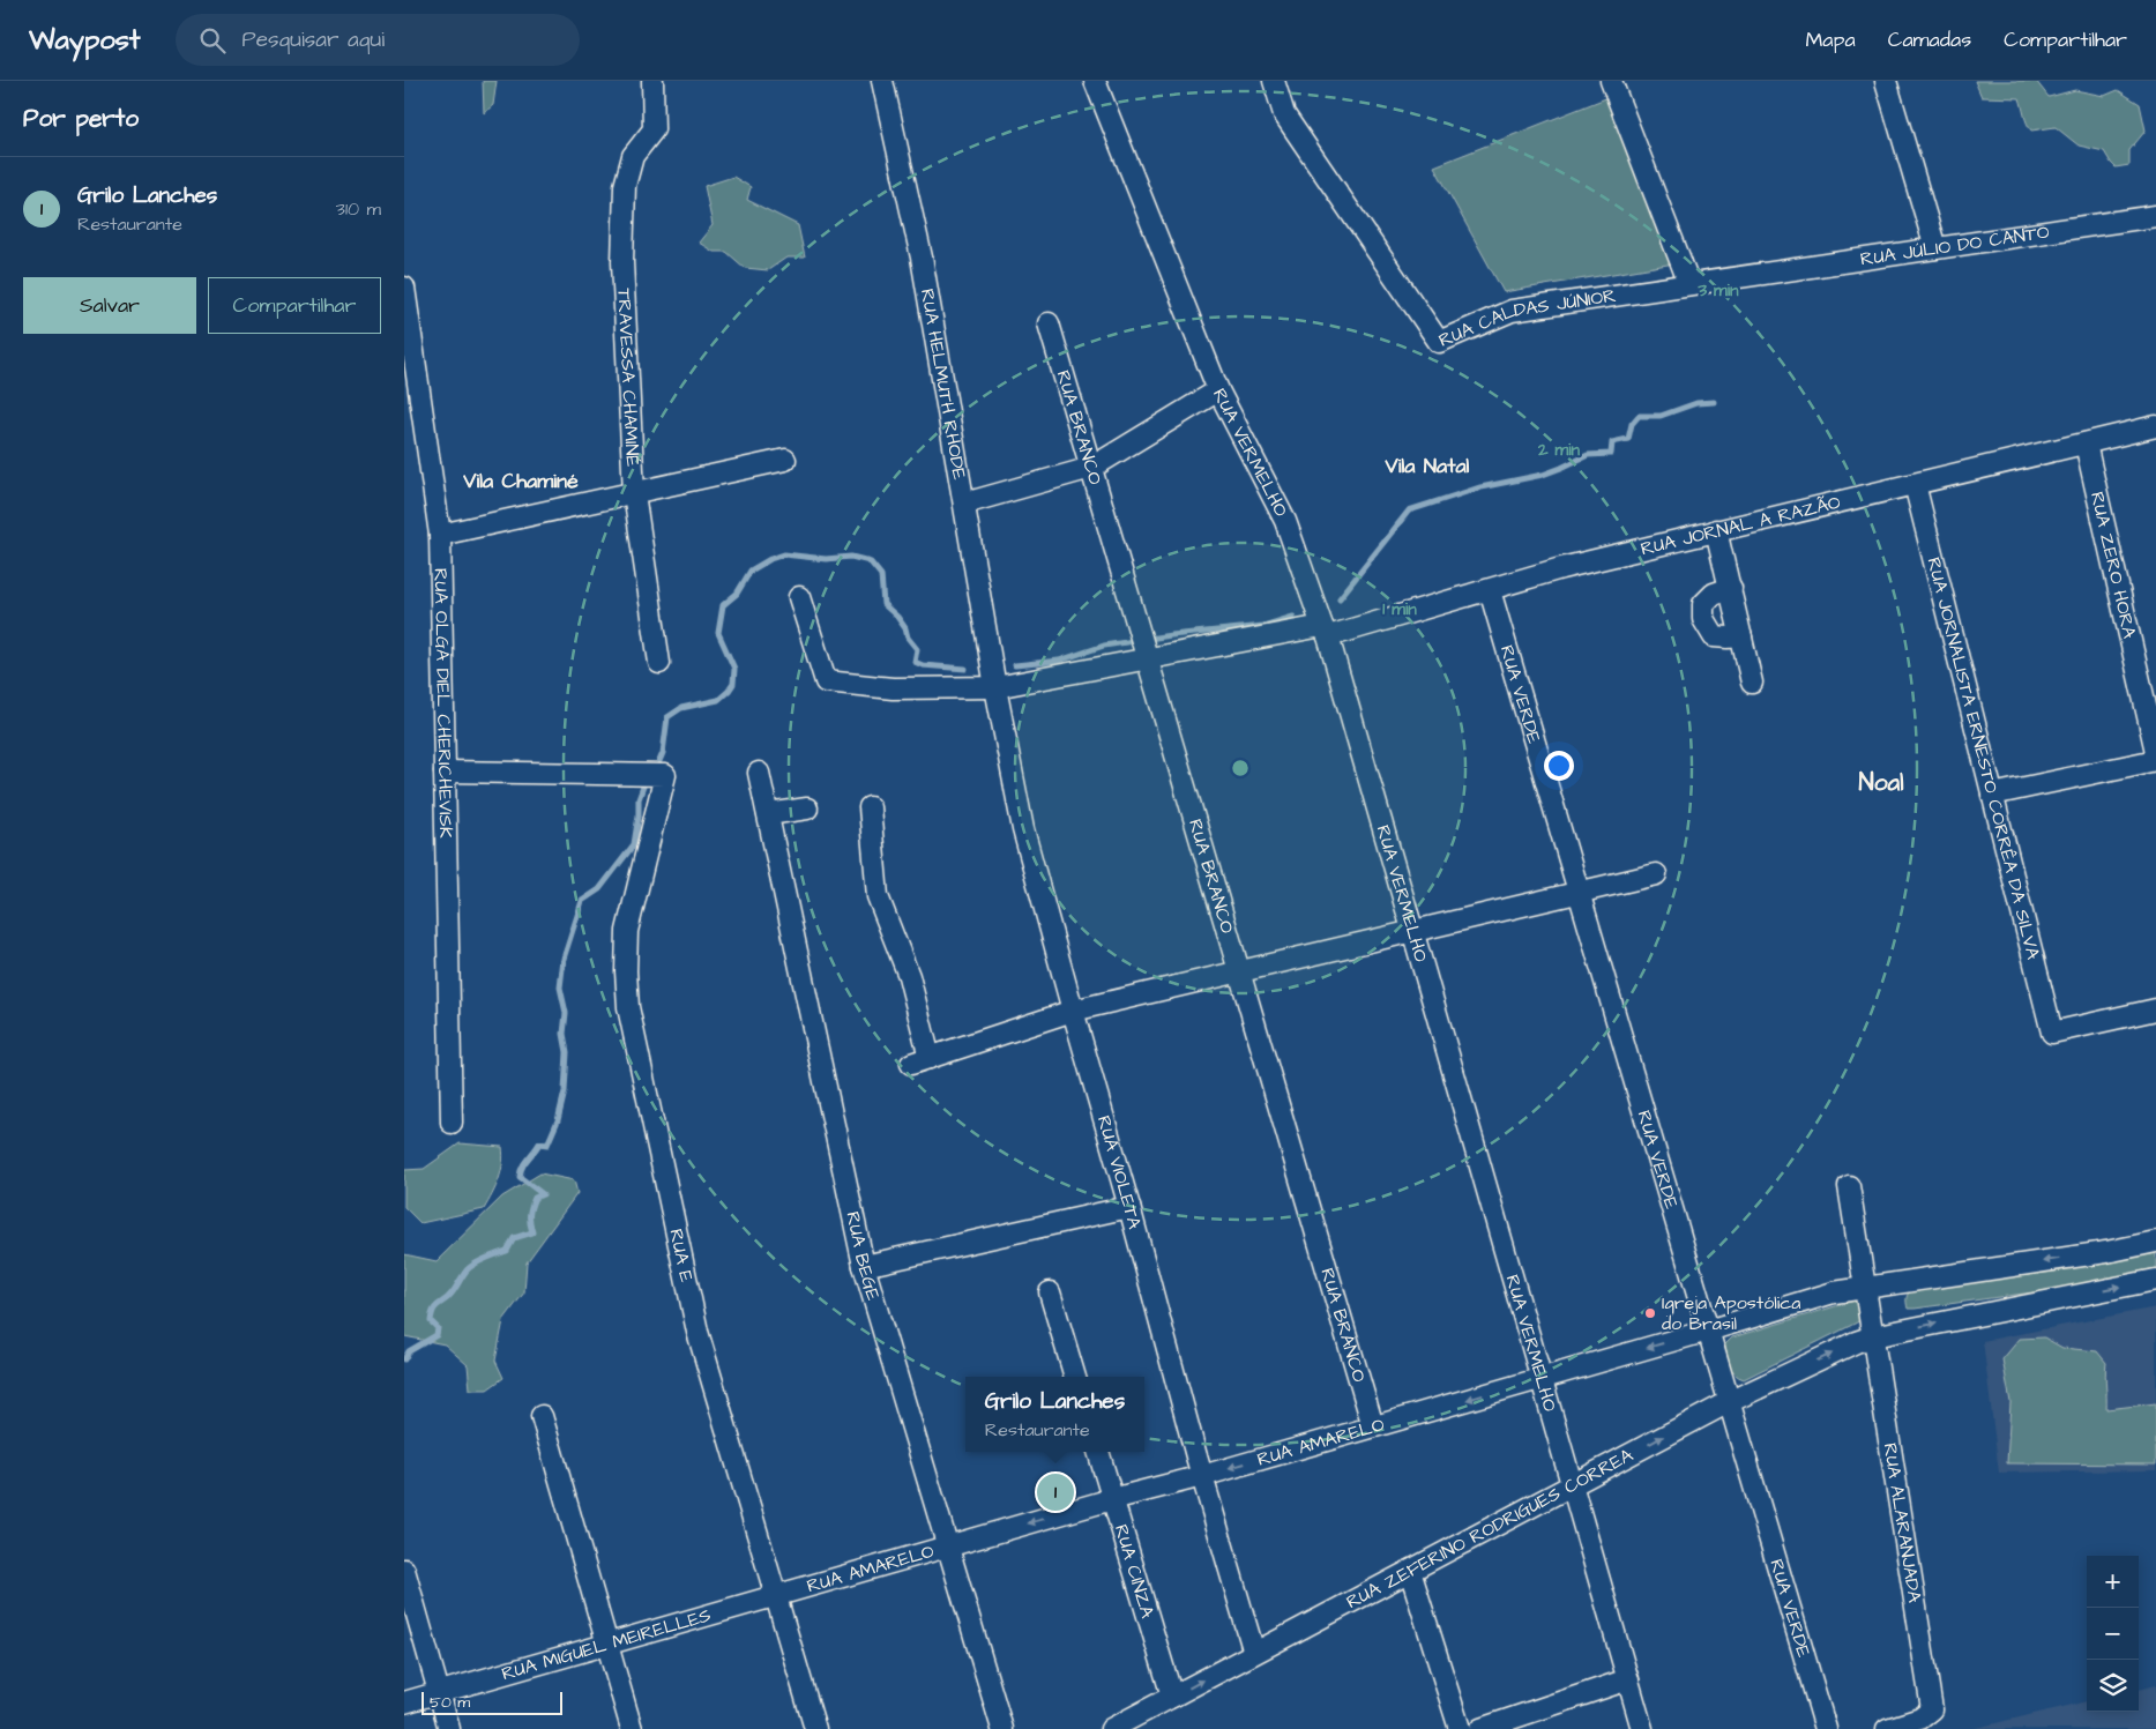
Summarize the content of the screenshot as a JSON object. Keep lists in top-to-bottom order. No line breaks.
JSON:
{"streets":{"street":["RUA JÚLIO DO CANTO","RUA CALDAS JÚNIOR","TRAVESSA CHAMINÉ","RUA HELMUTH RHODE","RUA BRANCO","RUA VERMELHO","RUA JORNAL A RAZÃO","RUA ZERO HORA","RUA VERDE","RUA OLGA DIEL CHERICHEVISK","RUA JORNALISTA ERNESTO CORRÊA DA SILVA","RUA VIOLETA","RUA E","RUA BEGE","RUA AMARELO","RUA ALARANJADA","RUA ZEFERINO RODRIGUES CORREA","RUA CINZA","RUA MIGUEL MEIRELLES"]},"crossings":[["RUA JÚLIO DO CANTO","RUA CALDAS JÚNIOR"],["TRAVESSA CHAMINÉ","RUA OLGA DIEL CHERICHEVISK"],["RUA HELMUTH RHODE","RUA JORNAL A RAZÃO"],["RUA HELMUTH RHODE","RUA VIOLETA"],["RUA BRANCO","RUA JORNAL A RAZÃO"],["RUA BRANCO","RUA AMARELO"],["RUA VERMELHO","RUA JORNAL A RAZÃO"],["RUA VERMELHO","RUA AMARELO"],["RUA VERMELHO","RUA ZEFERINO RODRIGUES CORREA"],["RUA JORNAL A RAZÃO","RUA ZERO HORA"],["RUA JORNAL A RAZÃO","RUA VERDE"],["RUA JORNAL A RAZÃO","RUA JORNALISTA ERNESTO CORRÊA DA SILVA"],["RUA JORNAL A RAZÃO","RUA VIOLETA"],["RUA VERDE","RUA AMARELO"],["RUA VERDE","RUA ZEFERINO RODRIGUES CORREA"],["RUA OLGA DIEL CHERICHEVISK","RUA E"],["RUA VIOLETA","RUA AMARELO"],["RUA VIOLETA","RUA ZEFERINO RODRIGUES CORREA"],["RUA E","RUA AMARELO"],["RUA E","RUA MIGUEL MEIRELLES"],["RUA BEGE","RUA AMARELO"],["RUA AMARELO","RUA ALARANJADA"],["RUA AMARELO","RUA CINZA"],["RUA AMARELO","RUA MIGUEL MEIRELLES"],["RUA ALARANJADA","RUA ZEFERINO RODRIGUES CORREA"],["RUA ZEFERINO RODRIGUES CORREA","RUA CINZA"]],"one_way":["RUA AMARELO","RUA ZEFERINO RODRIGUES CORREA"],"districts":["Vila Natal","Vila Chaminé","Noal"],"places":["Igreja Apostólica do Brasil"],"scale_bar":"50 m","page":{"header":"Waypost","search":"Pesquisar aqui","nav":["Mapa","Camadas","Compartilhar"],"heading":"Por perto","list":[{"mark":"1","name":"Grilo Lanches","note":"Restaurante","value":"310 m"}],"buttons":["Salvar","Compartilhar"],"popup":["Grilo Lanches","Restaurante"],"pins":"1","map_buttons":["+","−"],"scale":"50 m"},"rings":["3 min","2 min","1 min"]}
